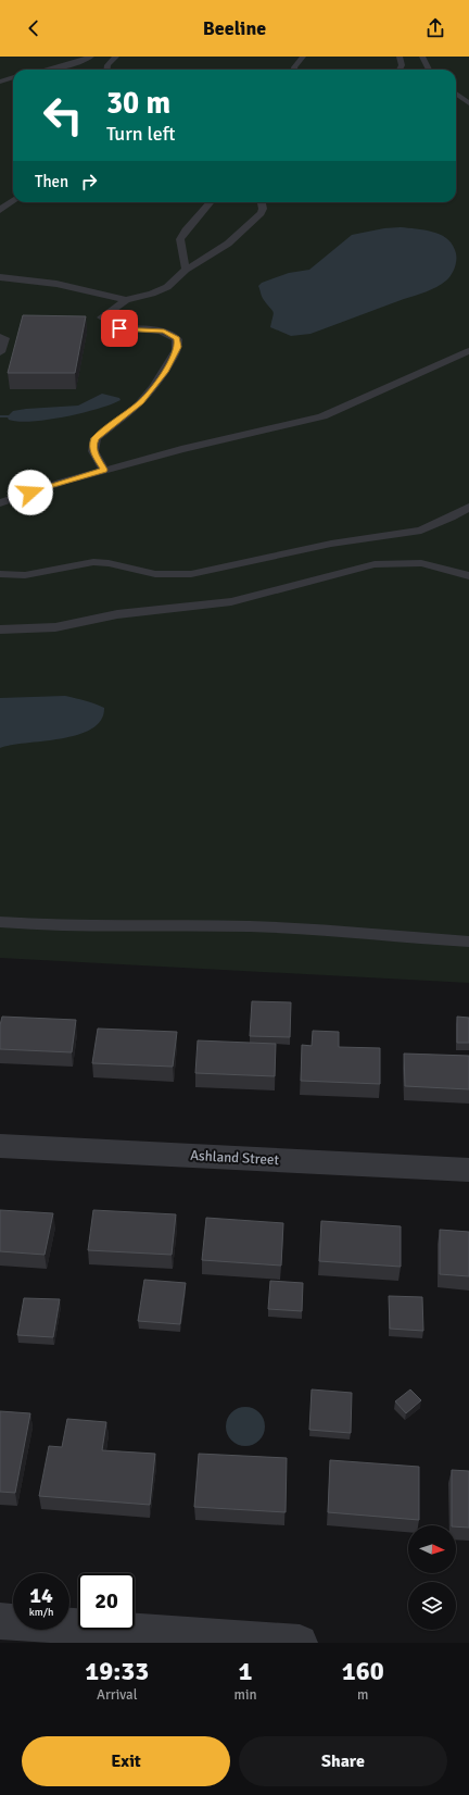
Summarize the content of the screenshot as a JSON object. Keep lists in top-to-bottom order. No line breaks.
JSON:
{"streets":{"street":["Ashland Street"]},"north":"right","page":{"header":"Beeline","turn":["30 m","Turn left"],"then":"Then","speed":"14 km/h","limit":"20","eta":["19:33","Arrival","1","min","160","m"],"buttons":["Exit","Share"]}}
